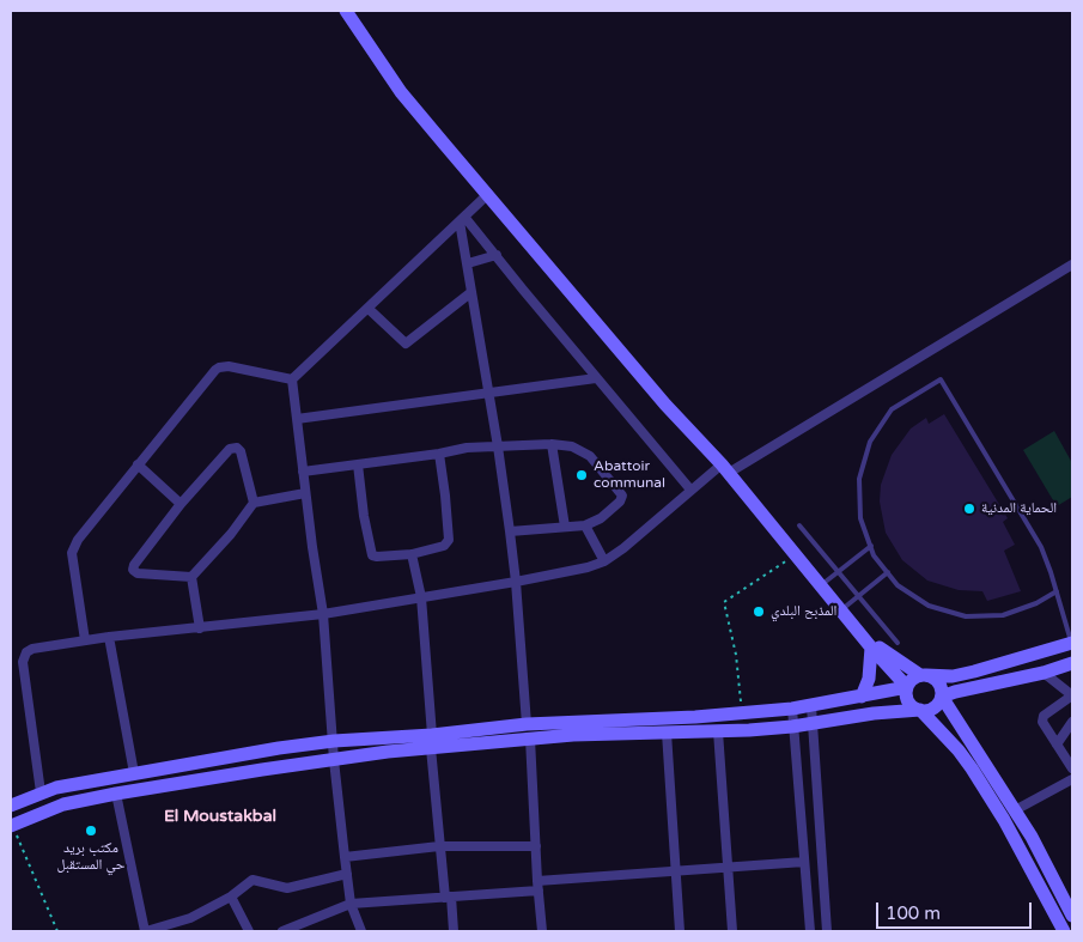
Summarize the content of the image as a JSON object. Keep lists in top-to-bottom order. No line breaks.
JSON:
{"districts":["El Moustakbal"],"places":["Abattoir communal","الحماية المدنية","المذبح البلدي","مكتب بريد حي المستقبل"],"scale_bar":"100 m"}
